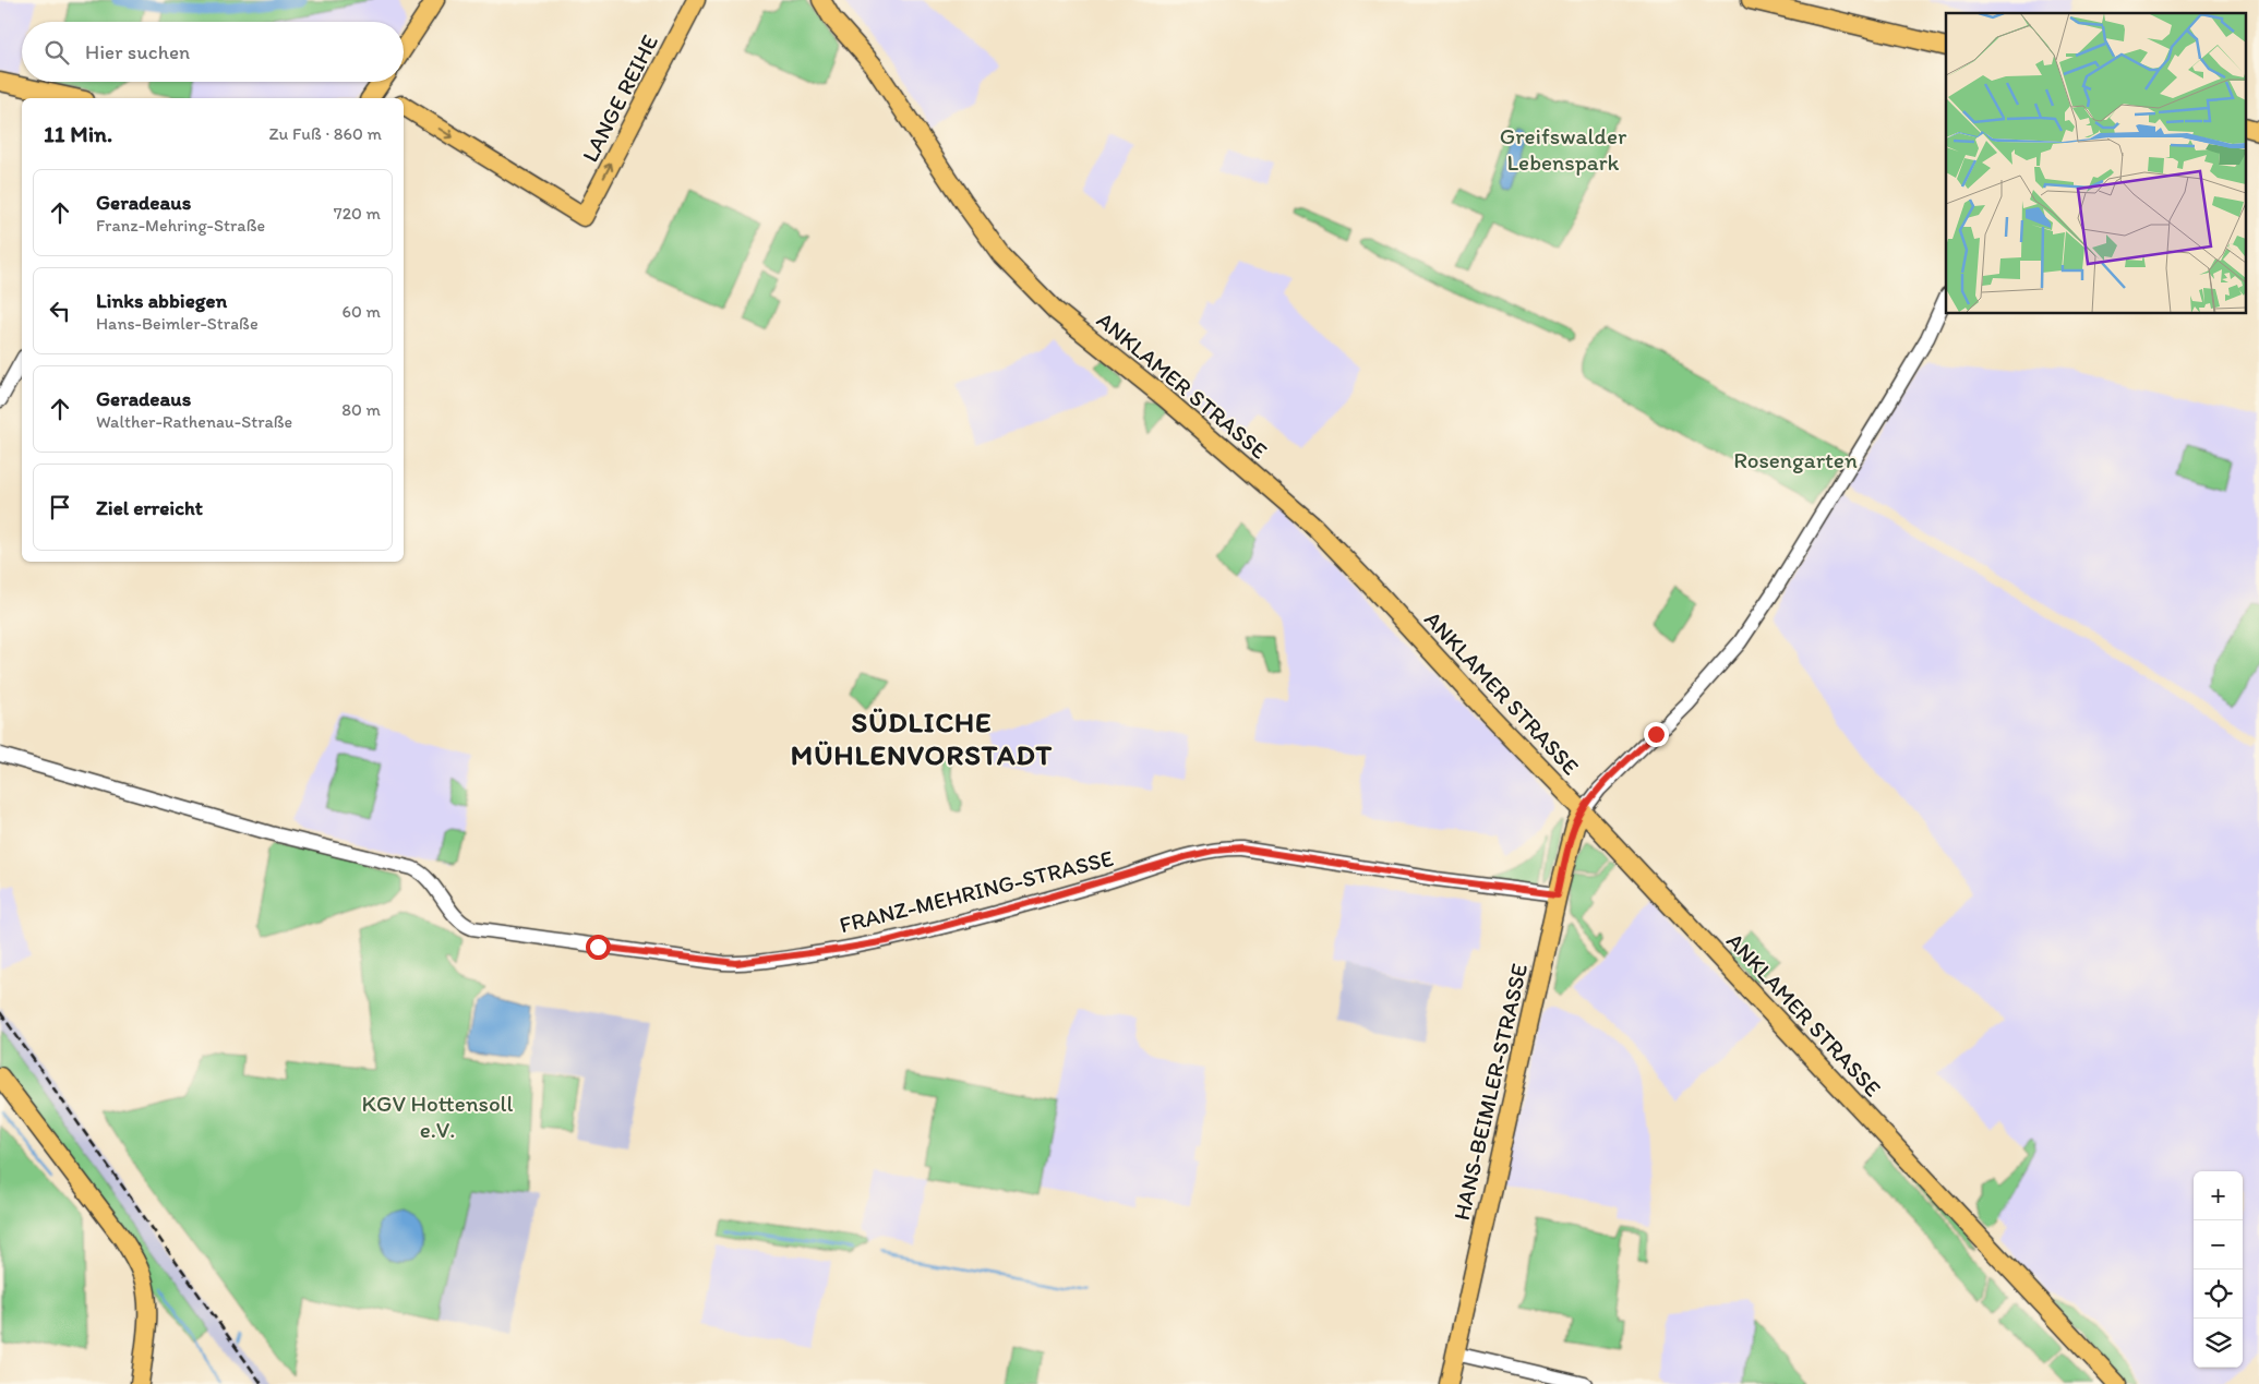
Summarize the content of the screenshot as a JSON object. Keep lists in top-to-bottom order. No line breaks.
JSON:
{"streets":{"main road":["LANGE REIHE","ANKLAMER STRASSE","HANS-BEIMLER-STRASSE"],"street":["FRANZ-MEHRING-STRASSE"]},"crossings":[["ANKLAMER STRASSE","HANS-BEIMLER-STRASSE"],["FRANZ-MEHRING-STRASSE","HANS-BEIMLER-STRASSE"]],"districts":["SÜDLICHE MÜHLENVORSTADT"],"parks":["Greifswalder Lebenspark","Rosengarten","KGV Hottensoll e.V."],"page":{"search":"Hier suchen","heading":["11 Min.","Zu Fuß · 860 m"],"list":[["Geradeaus","Franz-Mehring-Straße","720 m"],["Links abbiegen","Hans-Beimler-Straße","60 m"],["Geradeaus","Walther-Rathenau-Straße","80 m"],"Ziel erreicht"],"map_buttons":["+","−"]}}
